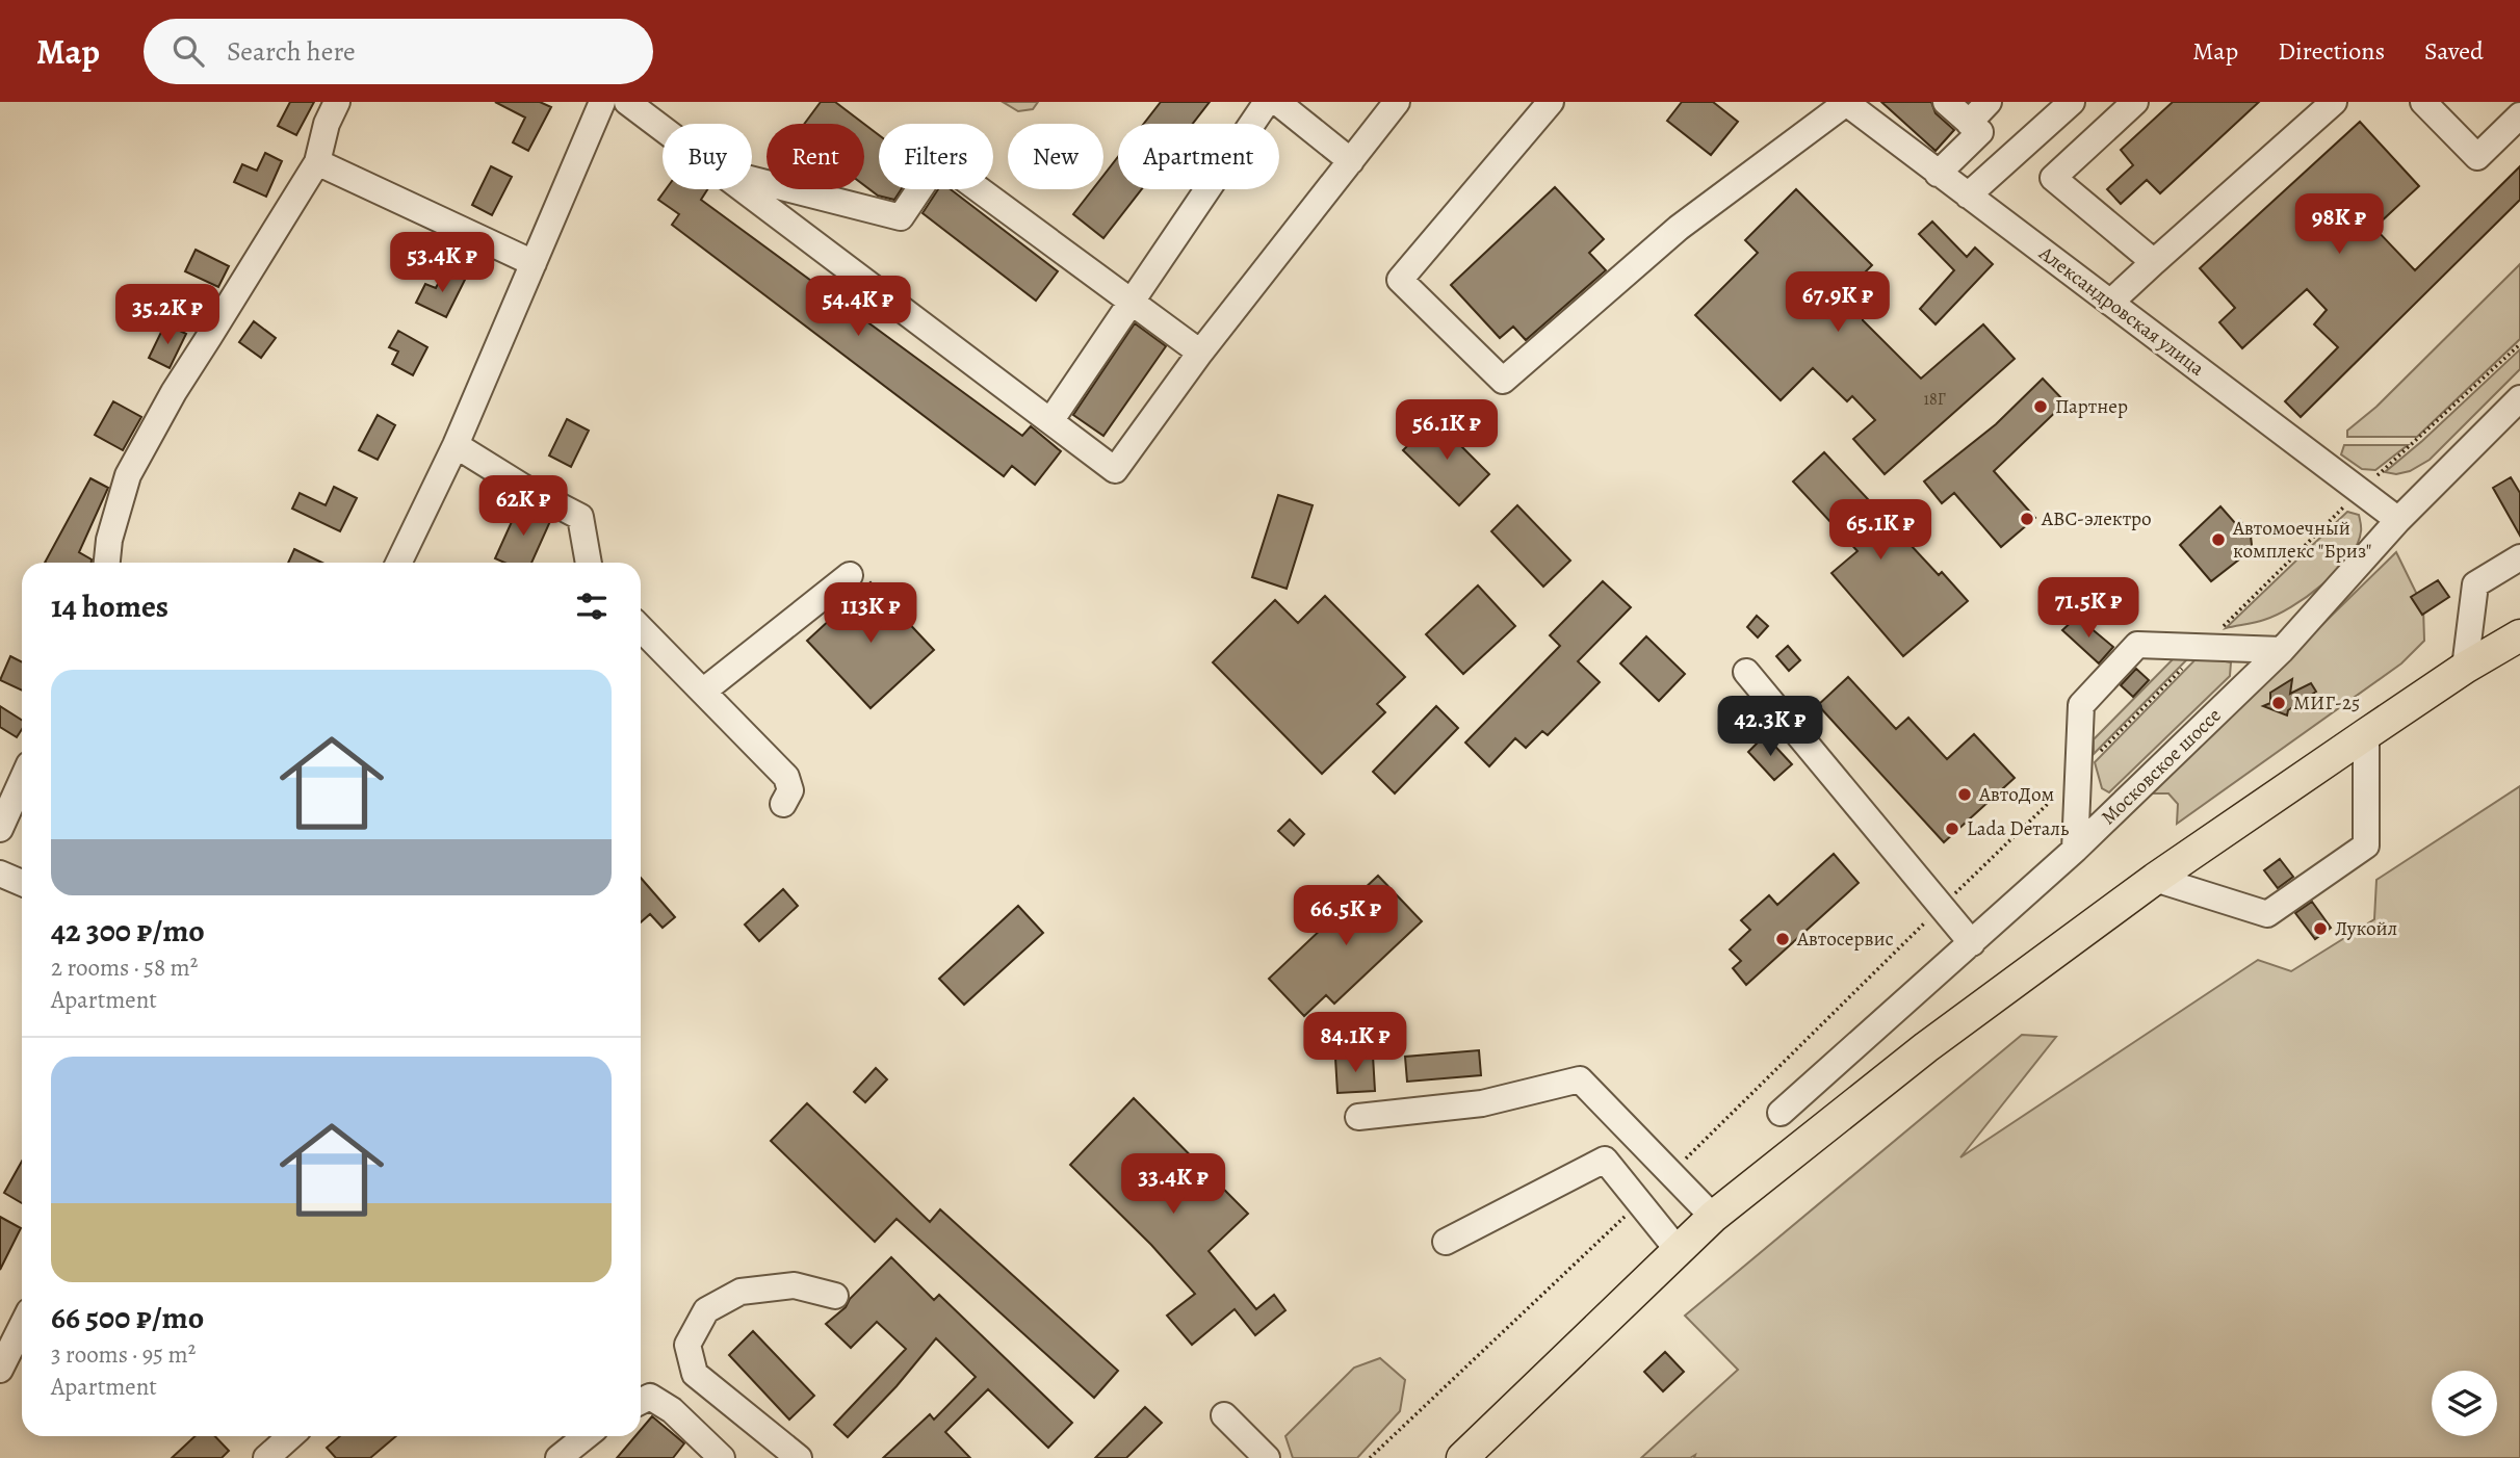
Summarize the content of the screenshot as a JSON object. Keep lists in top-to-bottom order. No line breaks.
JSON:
{"streets":{"street":["Александровская улица","Московское шоссе"]},"crossings":[["Александровская улица","Московское шоссе"]],"places":["Партнер","АВС-электро","Автомоечный комплекс \"Бриз\"","МИГ-25","АвтоДом","Lada Dеталь","Лукойл","Автосервис"],"house_numbers":["18Г"],"page":{"header":"Map","search":"Search here","nav":["Map","Directions","Saved"],"chip":["Buy","Rent","Filters","New","Apartment"],"price":["98K ₽","53.4K ₽","67.9K ₽","54.4K ₽","35.2K ₽","56.1K ₽","62K ₽","65.1K ₽","71.5K ₽","113K ₽","42.3K ₽","66.5K ₽","84.1K ₽","33.4K ₽"],"heading":"14 homes","list":[{"name":"42 300 ₽/mo","note":"2 rooms · 58 m² · Apartment"},{"name":"66 500 ₽/mo","note":"3 rooms · 95 m² · Apartment"}]}}
